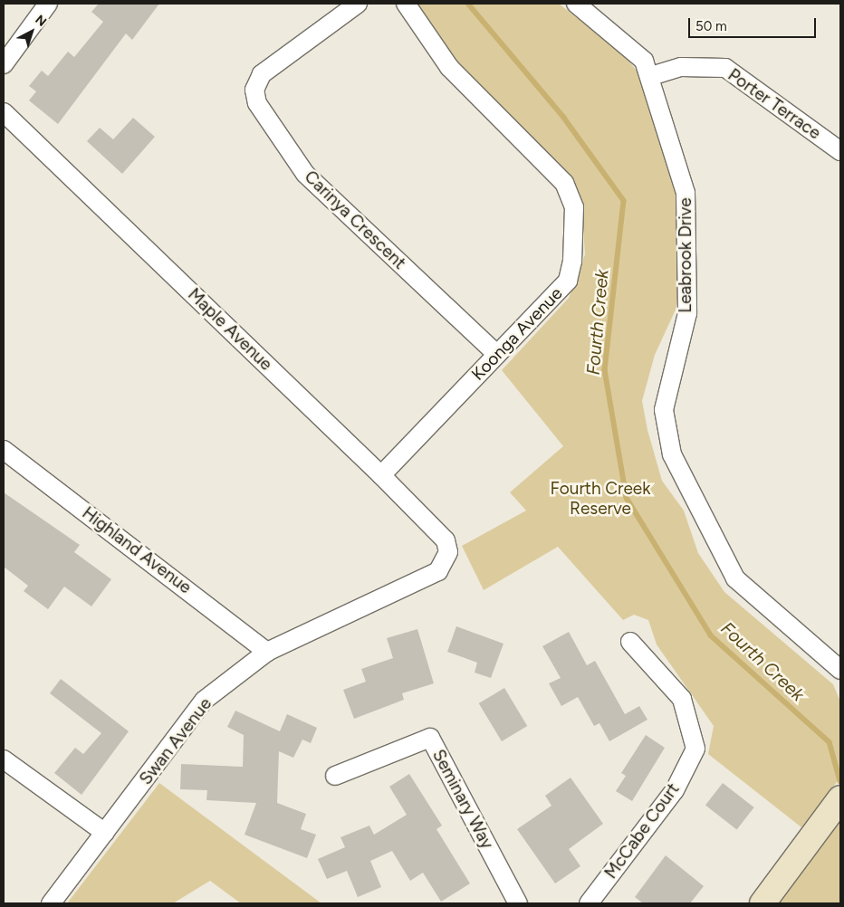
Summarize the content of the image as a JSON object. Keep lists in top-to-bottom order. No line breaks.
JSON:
{"streets":{"street":["Porter Terrace","Carinya Crescent","Leabrook Drive","Maple Avenue","Koonga Avenue","Highland Avenue","Swan Avenue","Seminary Way","McCabe Court"]},"crossings":[["Porter Terrace","Leabrook Drive"],["Carinya Crescent","Koonga Avenue"],["Maple Avenue","Koonga Avenue"],["Maple Avenue","Swan Avenue"],["Highland Avenue","Swan Avenue"]],"water":["Fourth Creek"],"parks":["Fourth Creek Reserve"],"scale_bar":"50 m","north":"top right"}
